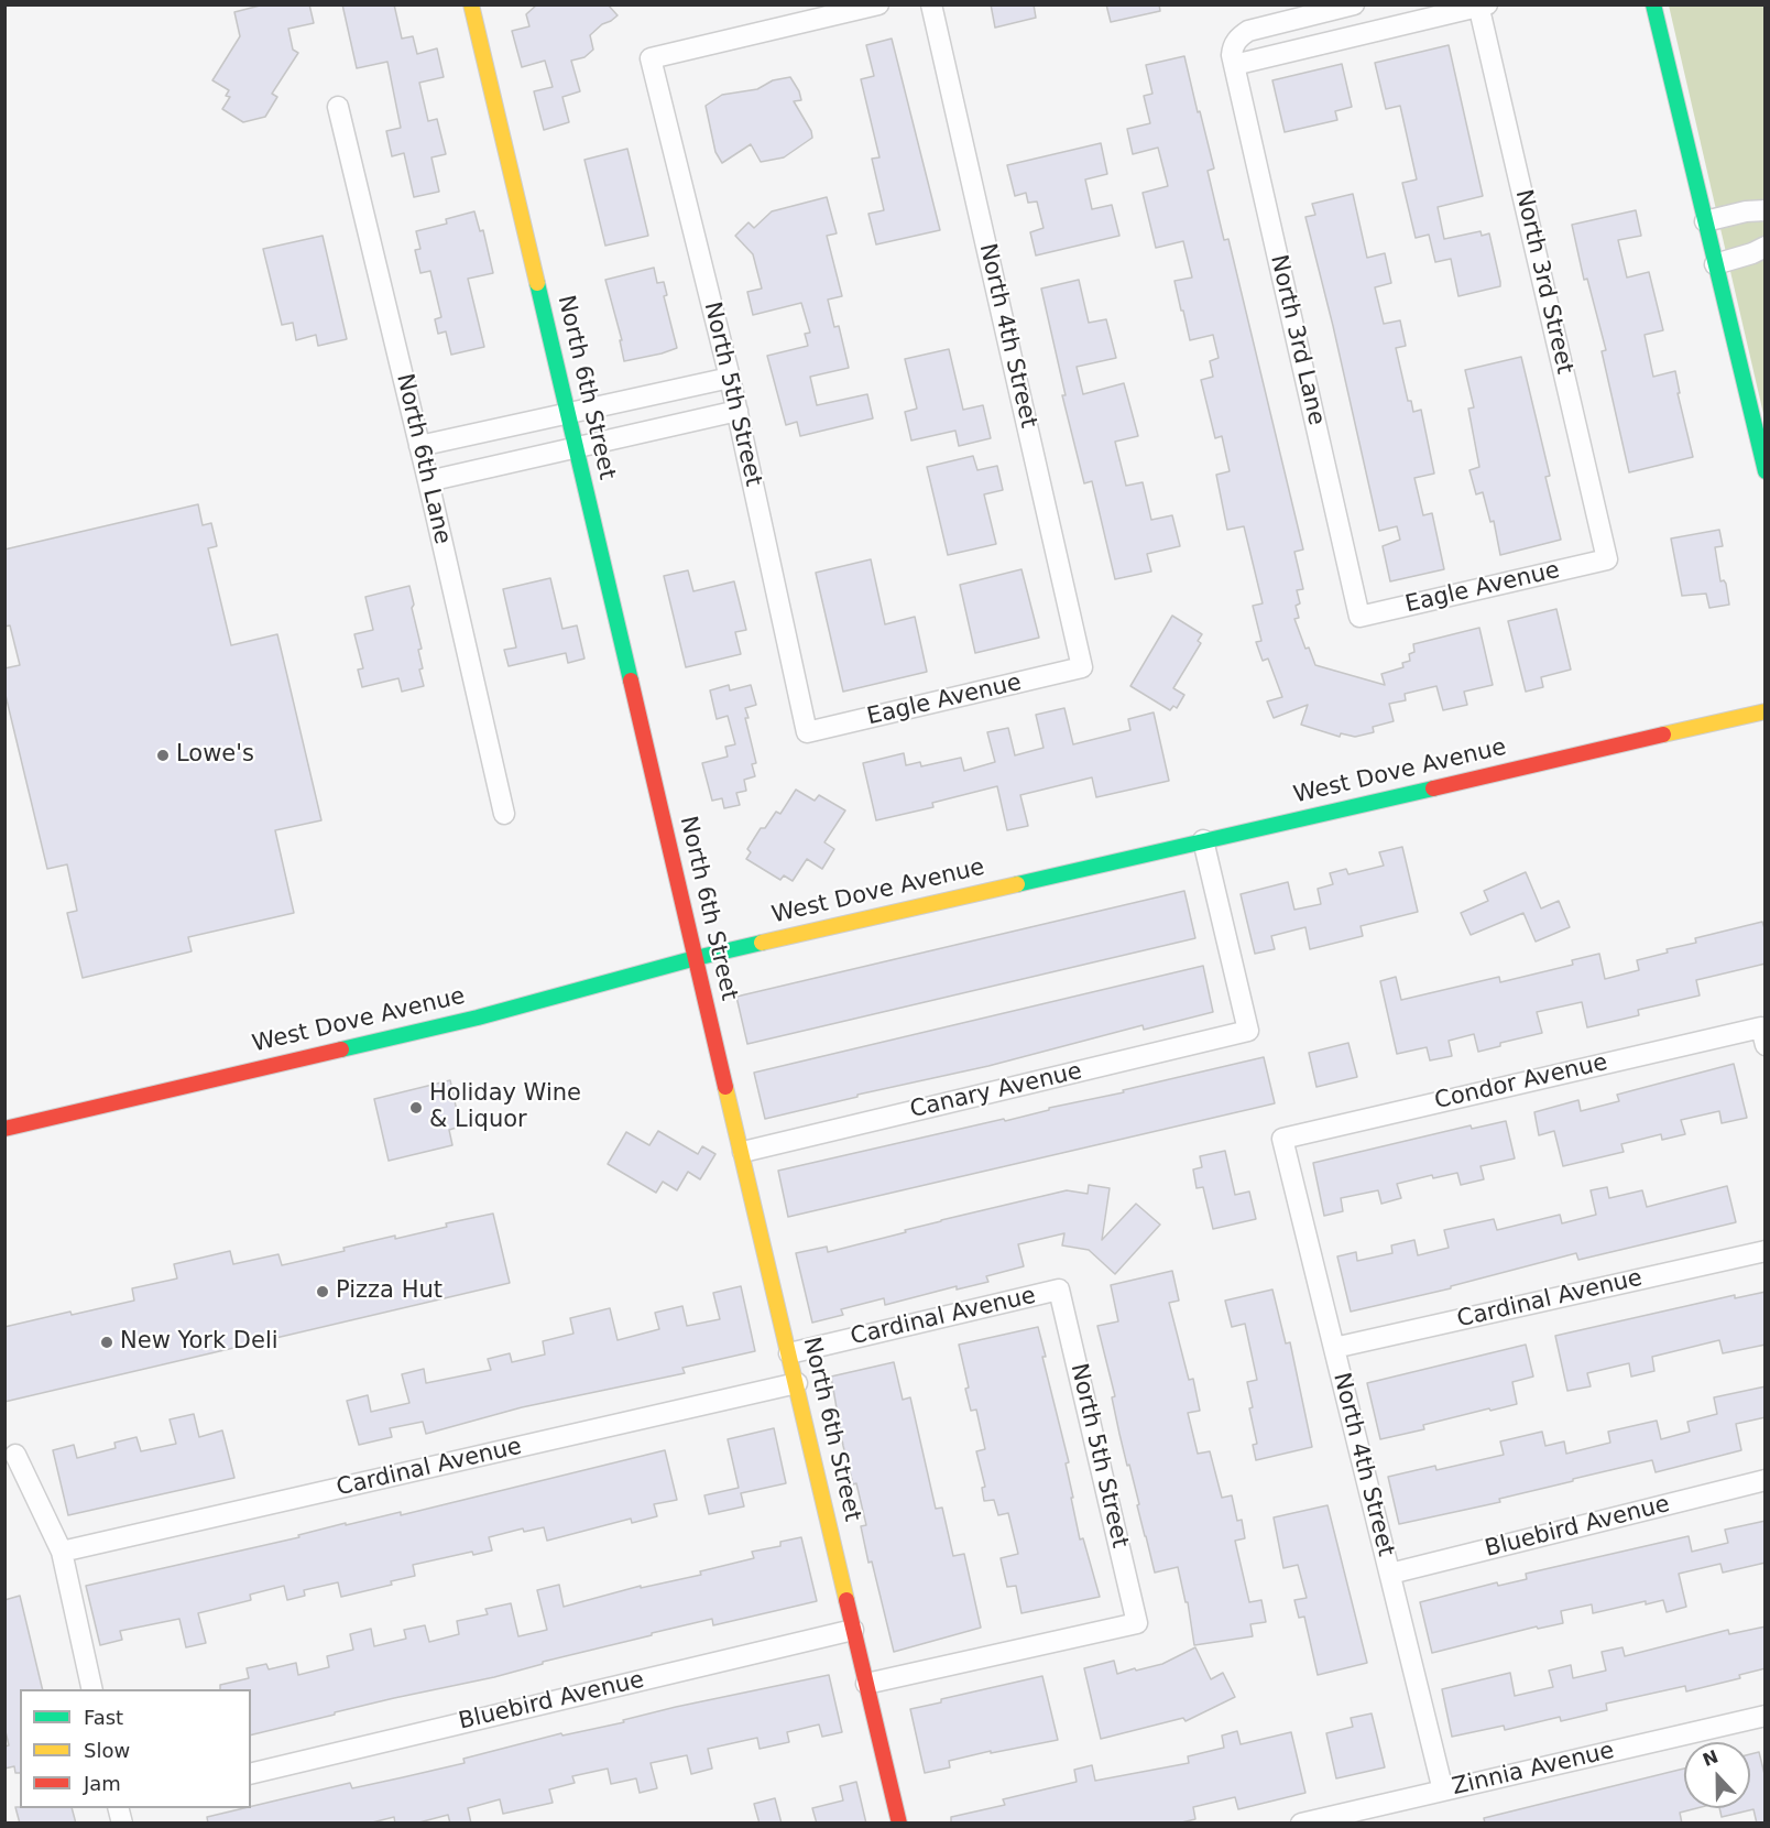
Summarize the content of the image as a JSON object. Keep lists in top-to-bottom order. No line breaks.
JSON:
{"streets":{"main road":["North 6th Street","West Dove Avenue"],"street":["North 3rd Street","North 4th Street","North 3rd Lane","North 5th Street","North 6th Lane","Eagle Avenue","Condor Avenue","Canary Avenue","Cardinal Avenue","Bluebird Avenue","Zinnia Avenue"]},"crossings":[["North 3rd Street","Eagle Avenue"],["North 4th Street","Eagle Avenue"],["North 4th Street","Condor Avenue"],["North 4th Street","Cardinal Avenue"],["North 4th Street","Bluebird Avenue"],["North 4th Street","Zinnia Avenue"],["North 3rd Lane","Eagle Avenue"],["North 6th Street","North 5th Street"],["North 6th Street","West Dove Avenue"],["North 6th Street","Canary Avenue"],["North 6th Street","Cardinal Avenue"],["North 6th Street","Bluebird Avenue"],["North 5th Street","Eagle Avenue"],["North 5th Street","Cardinal Avenue"],["West Dove Avenue","Canary Avenue"]],"places":["Lowe's","Holiday Wine & Liquor","Pizza Hut","New York Deli"],"legend":["Fast","Slow","Jam"],"north":"top"}
